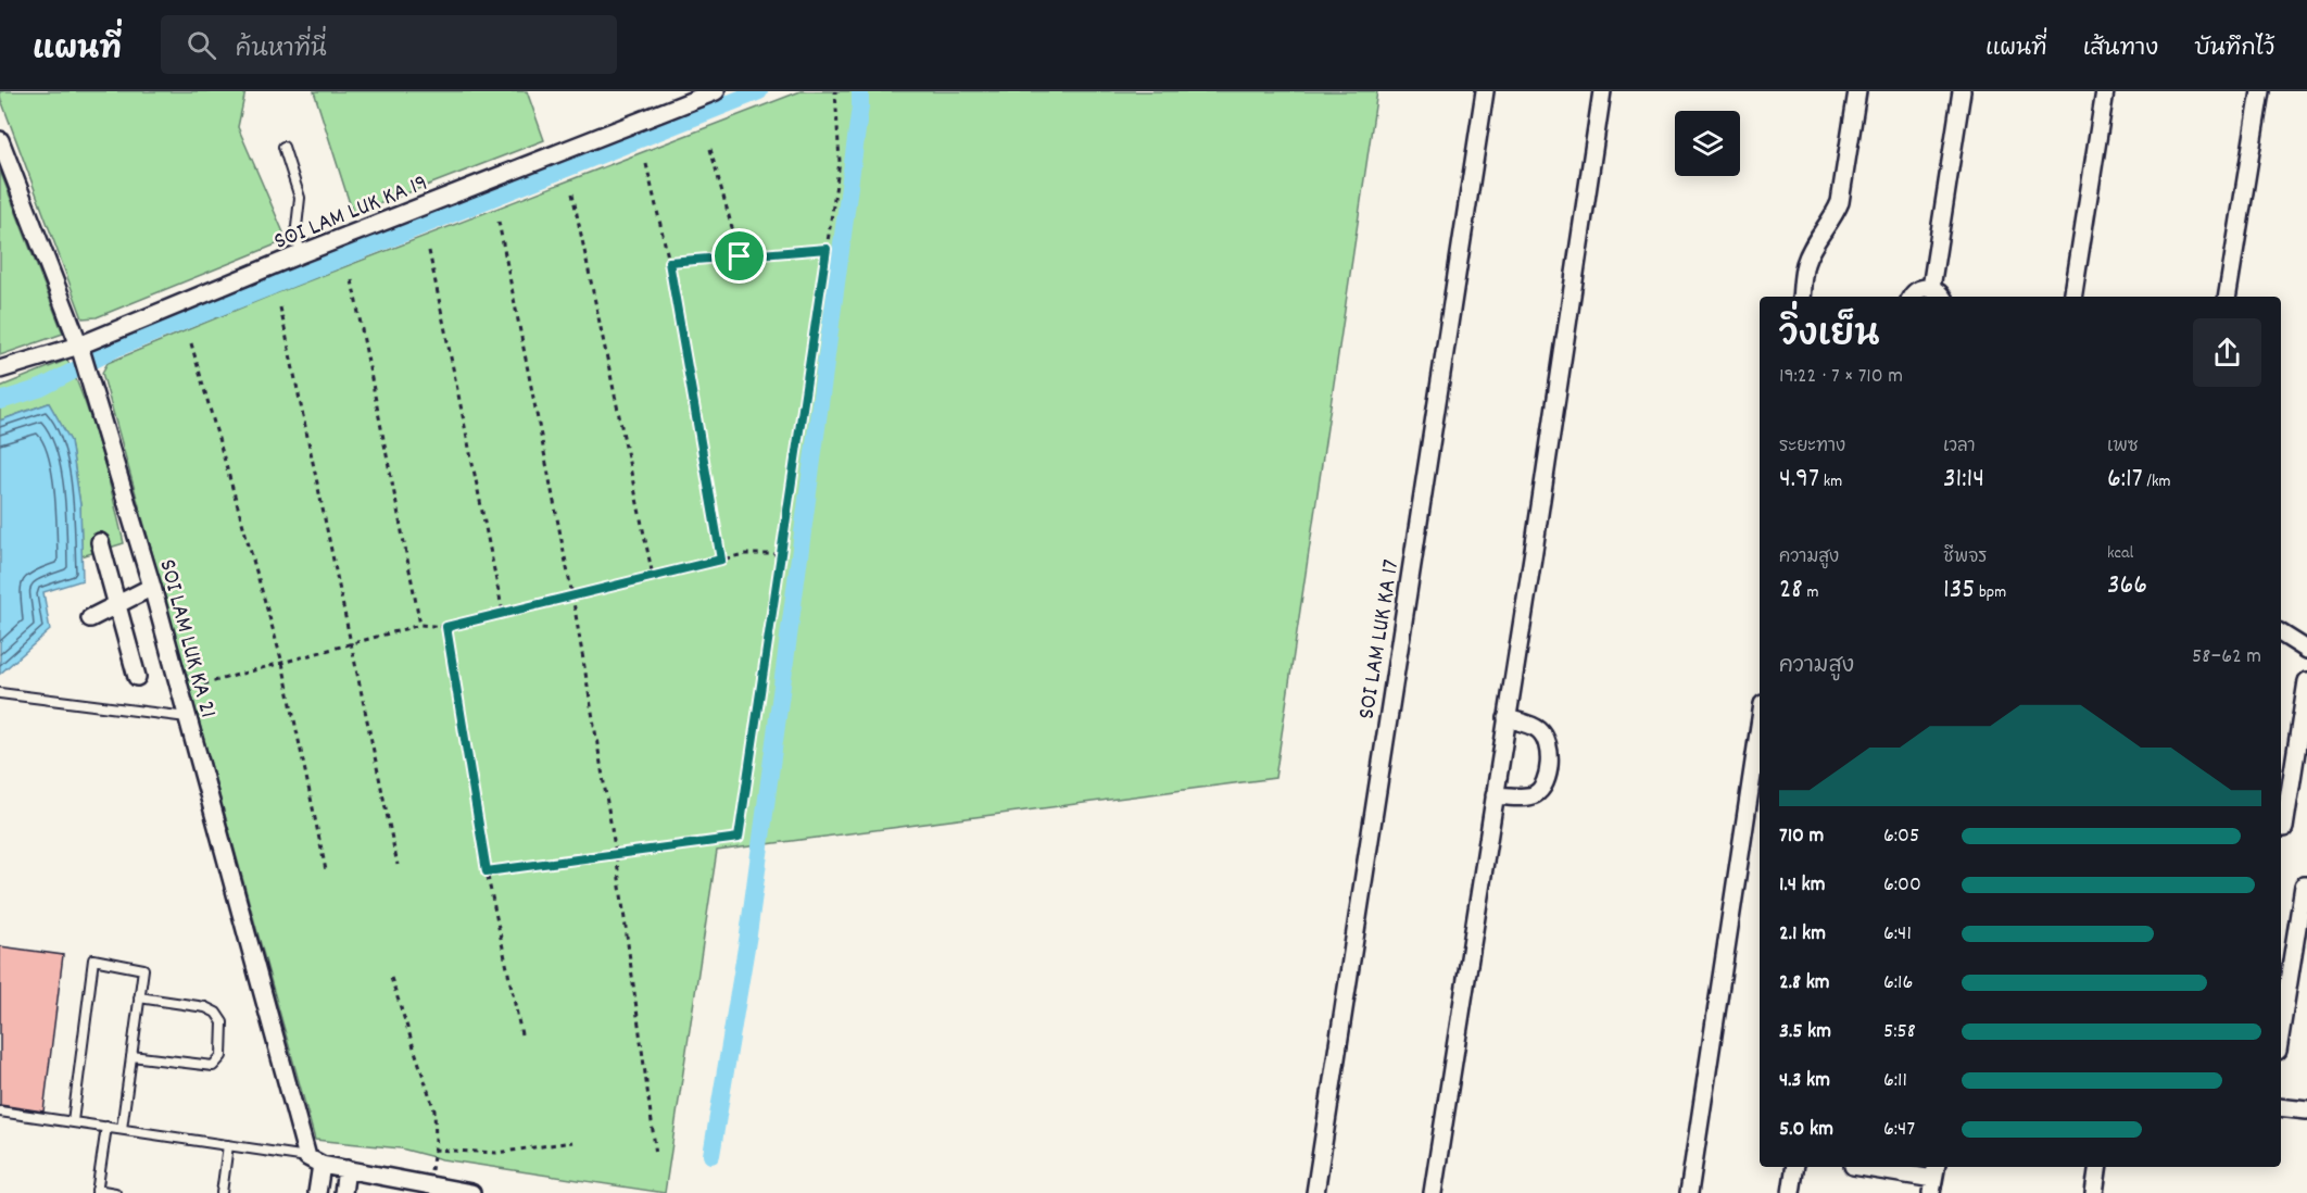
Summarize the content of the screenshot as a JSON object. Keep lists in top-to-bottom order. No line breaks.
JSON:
{"streets":{"street":["SOI LAM LUK KA 19","SOI LAM LUK KA 21","SOI LAM LUK KA 17"]},"crossings":[["SOI LAM LUK KA 19","SOI LAM LUK KA 21"]],"page":{"header":"แผนที่","search":"ค้นหาที่นี่","nav":["แผนที่","เส้นทาง","บันทึกไว้"],"heading":["วิ่งเย็น","19:22 · 7 × 710 m"],"stats":[["ระยะทาง","4.97 km"],["เวลา","31:14"],["เพซ","6:17 /km"],["ความสูง","28 m"],["ชีพจร","135 bpm"],["kcal","366"]],"chart":["ความสูง","58–62 m"],"list":[{"name":"710 m","note":"6:05"},{"name":"1.4 km","note":"6:00"},{"name":"2.1 km","note":"6:41"},{"name":"2.8 km","note":"6:16"},{"name":"3.5 km","note":"5:58"},{"name":"4.3 km","note":"6:11"},{"name":"5.0 km","note":"6:47"}]}}
